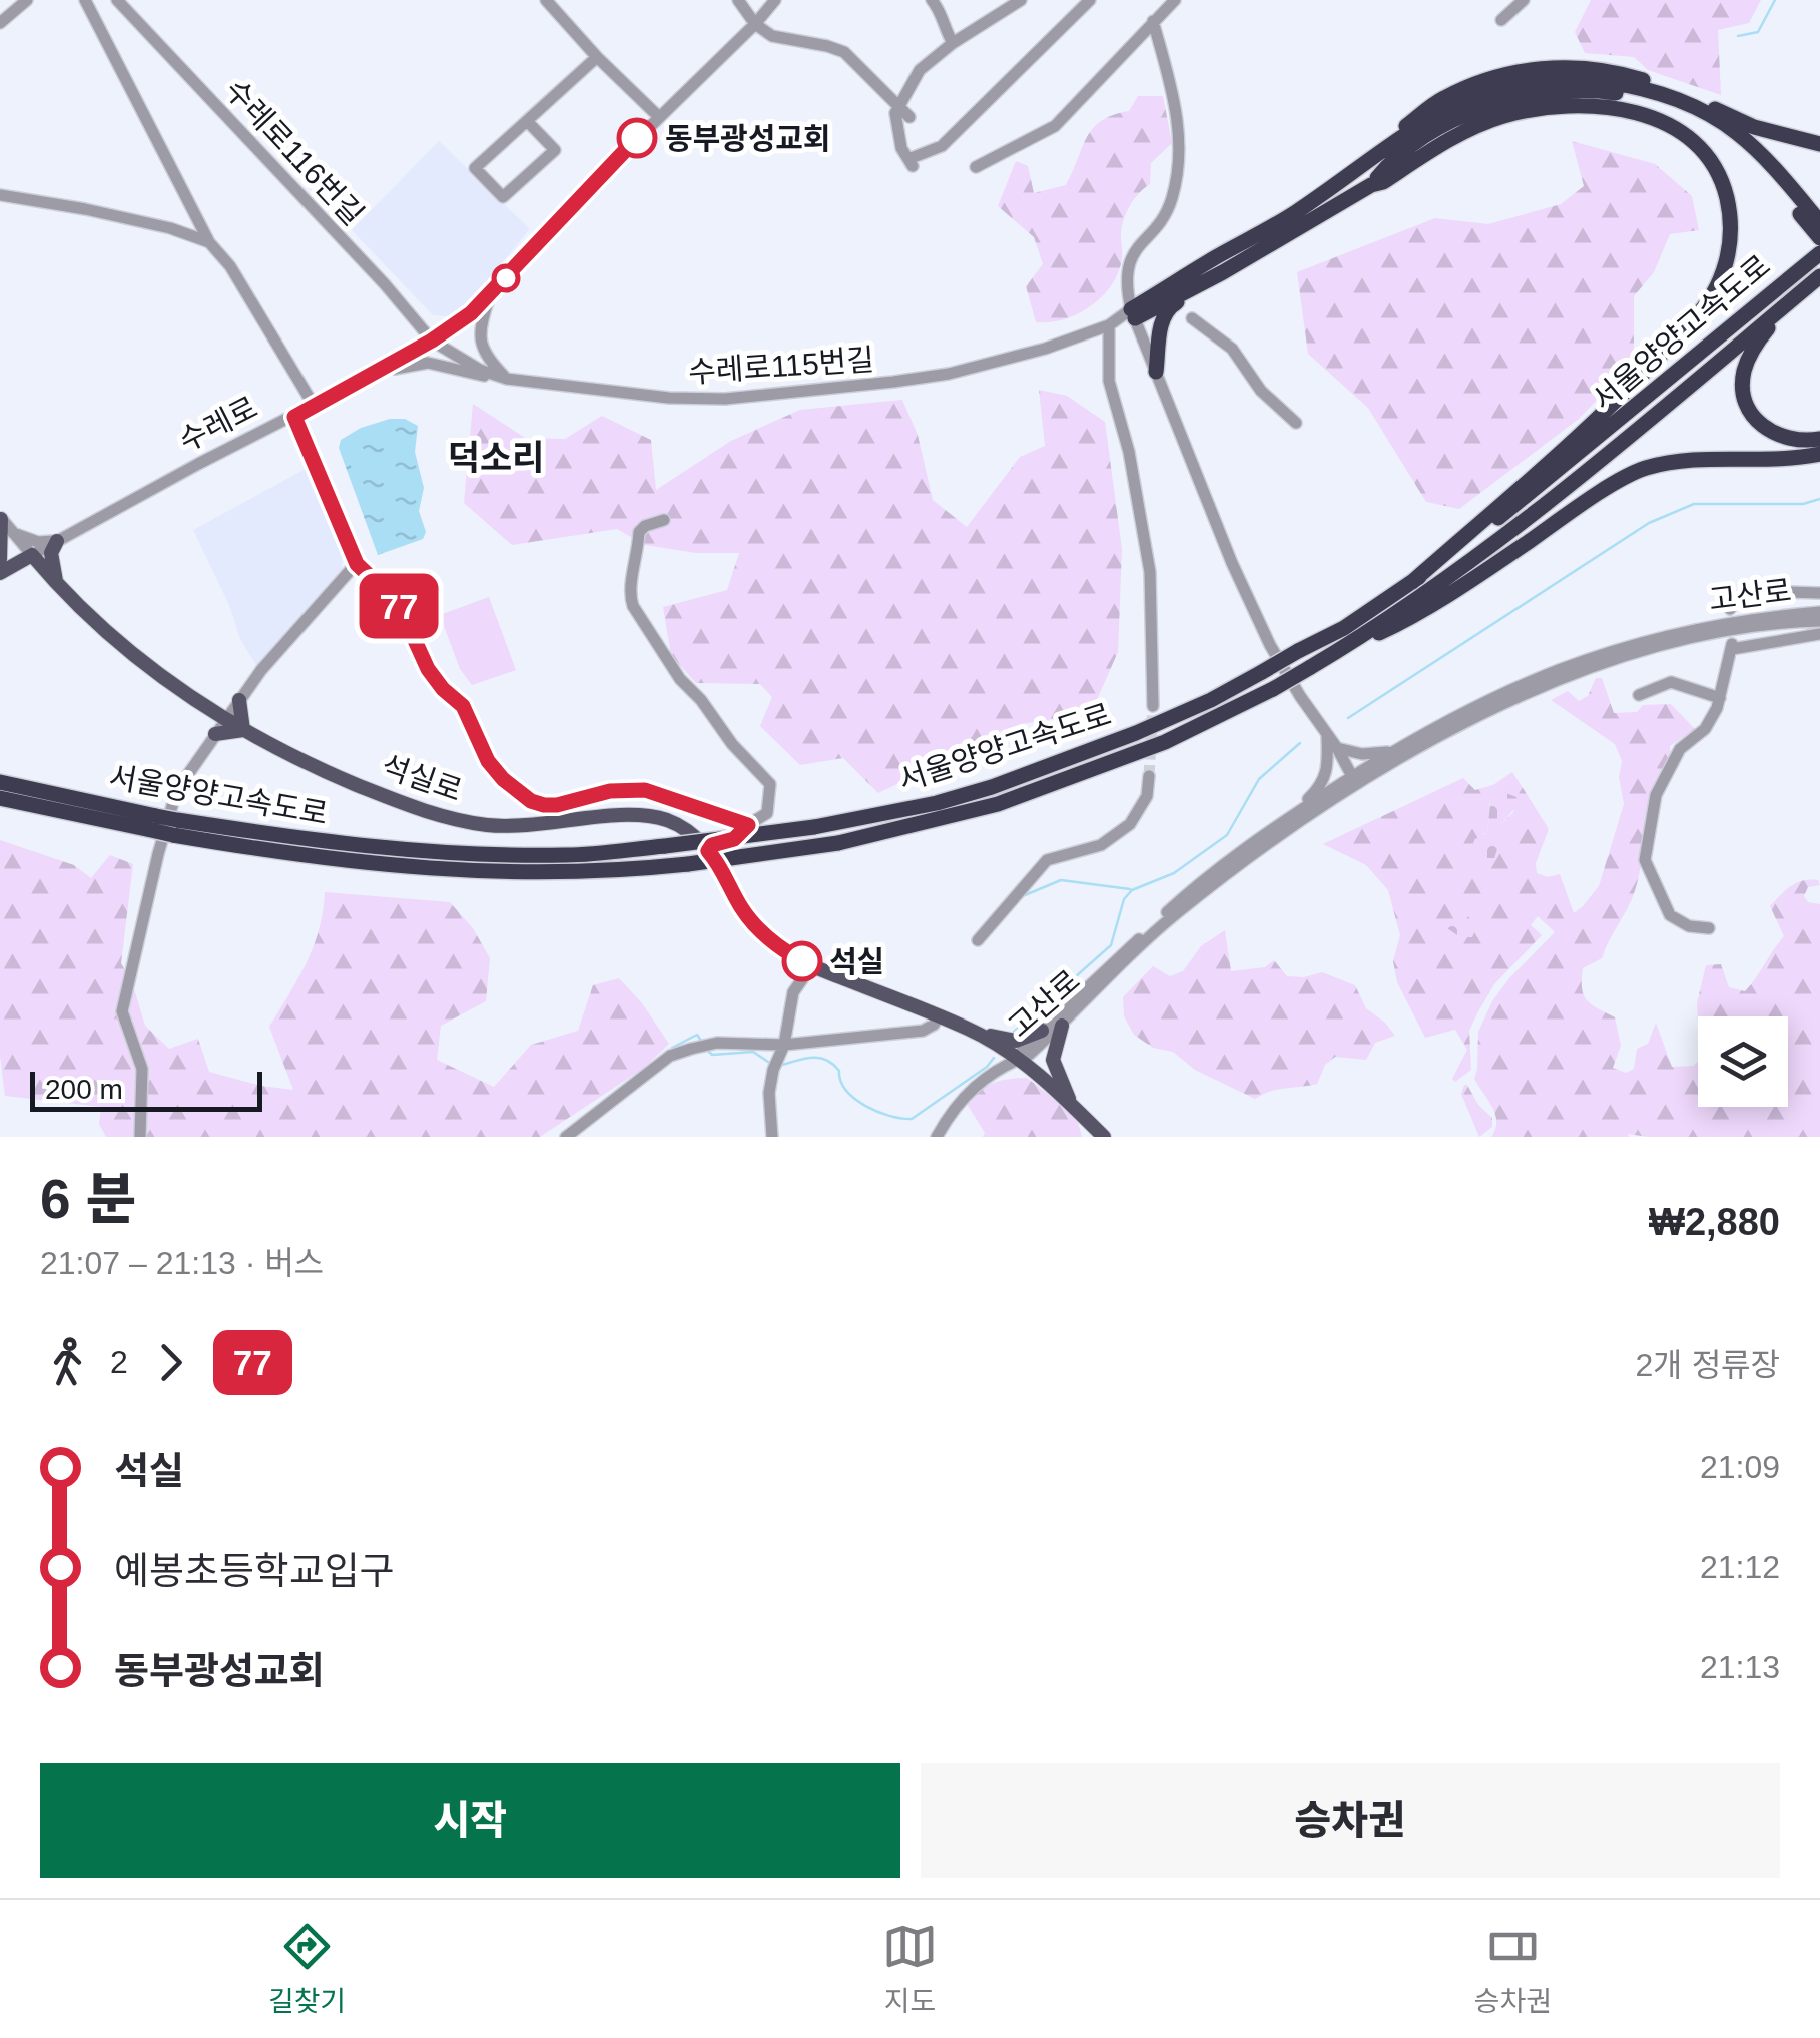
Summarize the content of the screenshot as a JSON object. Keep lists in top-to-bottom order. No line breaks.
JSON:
{"streets":{"highway":["서울양양고속도로"],"main road":["수레로","석실로"],"street":["수레로116번길","수레로115번길","고산로"]},"crossings":[["수레로116번길","수레로115번길"],["수레로116번길","수레로"],["수레로115번길","수레로"],["수레로","석실로"],["고산로","석실로"]],"districts":["덕소리"],"places":["동부광성교회","석실"],"lines":["bus line 77"],"scale_bar":"200 m","page":{"on_map":"77","scale":"200 m","heading":["6 분","21:07 – 21:13 · 버스","₩2,880"],"legs":["2","77","2개 정류장"],"list":[{"name":"석실","value":"21:09"},{"name":"예봉초등학교입구","value":"21:12"},{"name":"동부광성교회","value":"21:13"}],"buttons":["시작","승차권"],"tabs":["길찾기","지도","승차권"]}}
